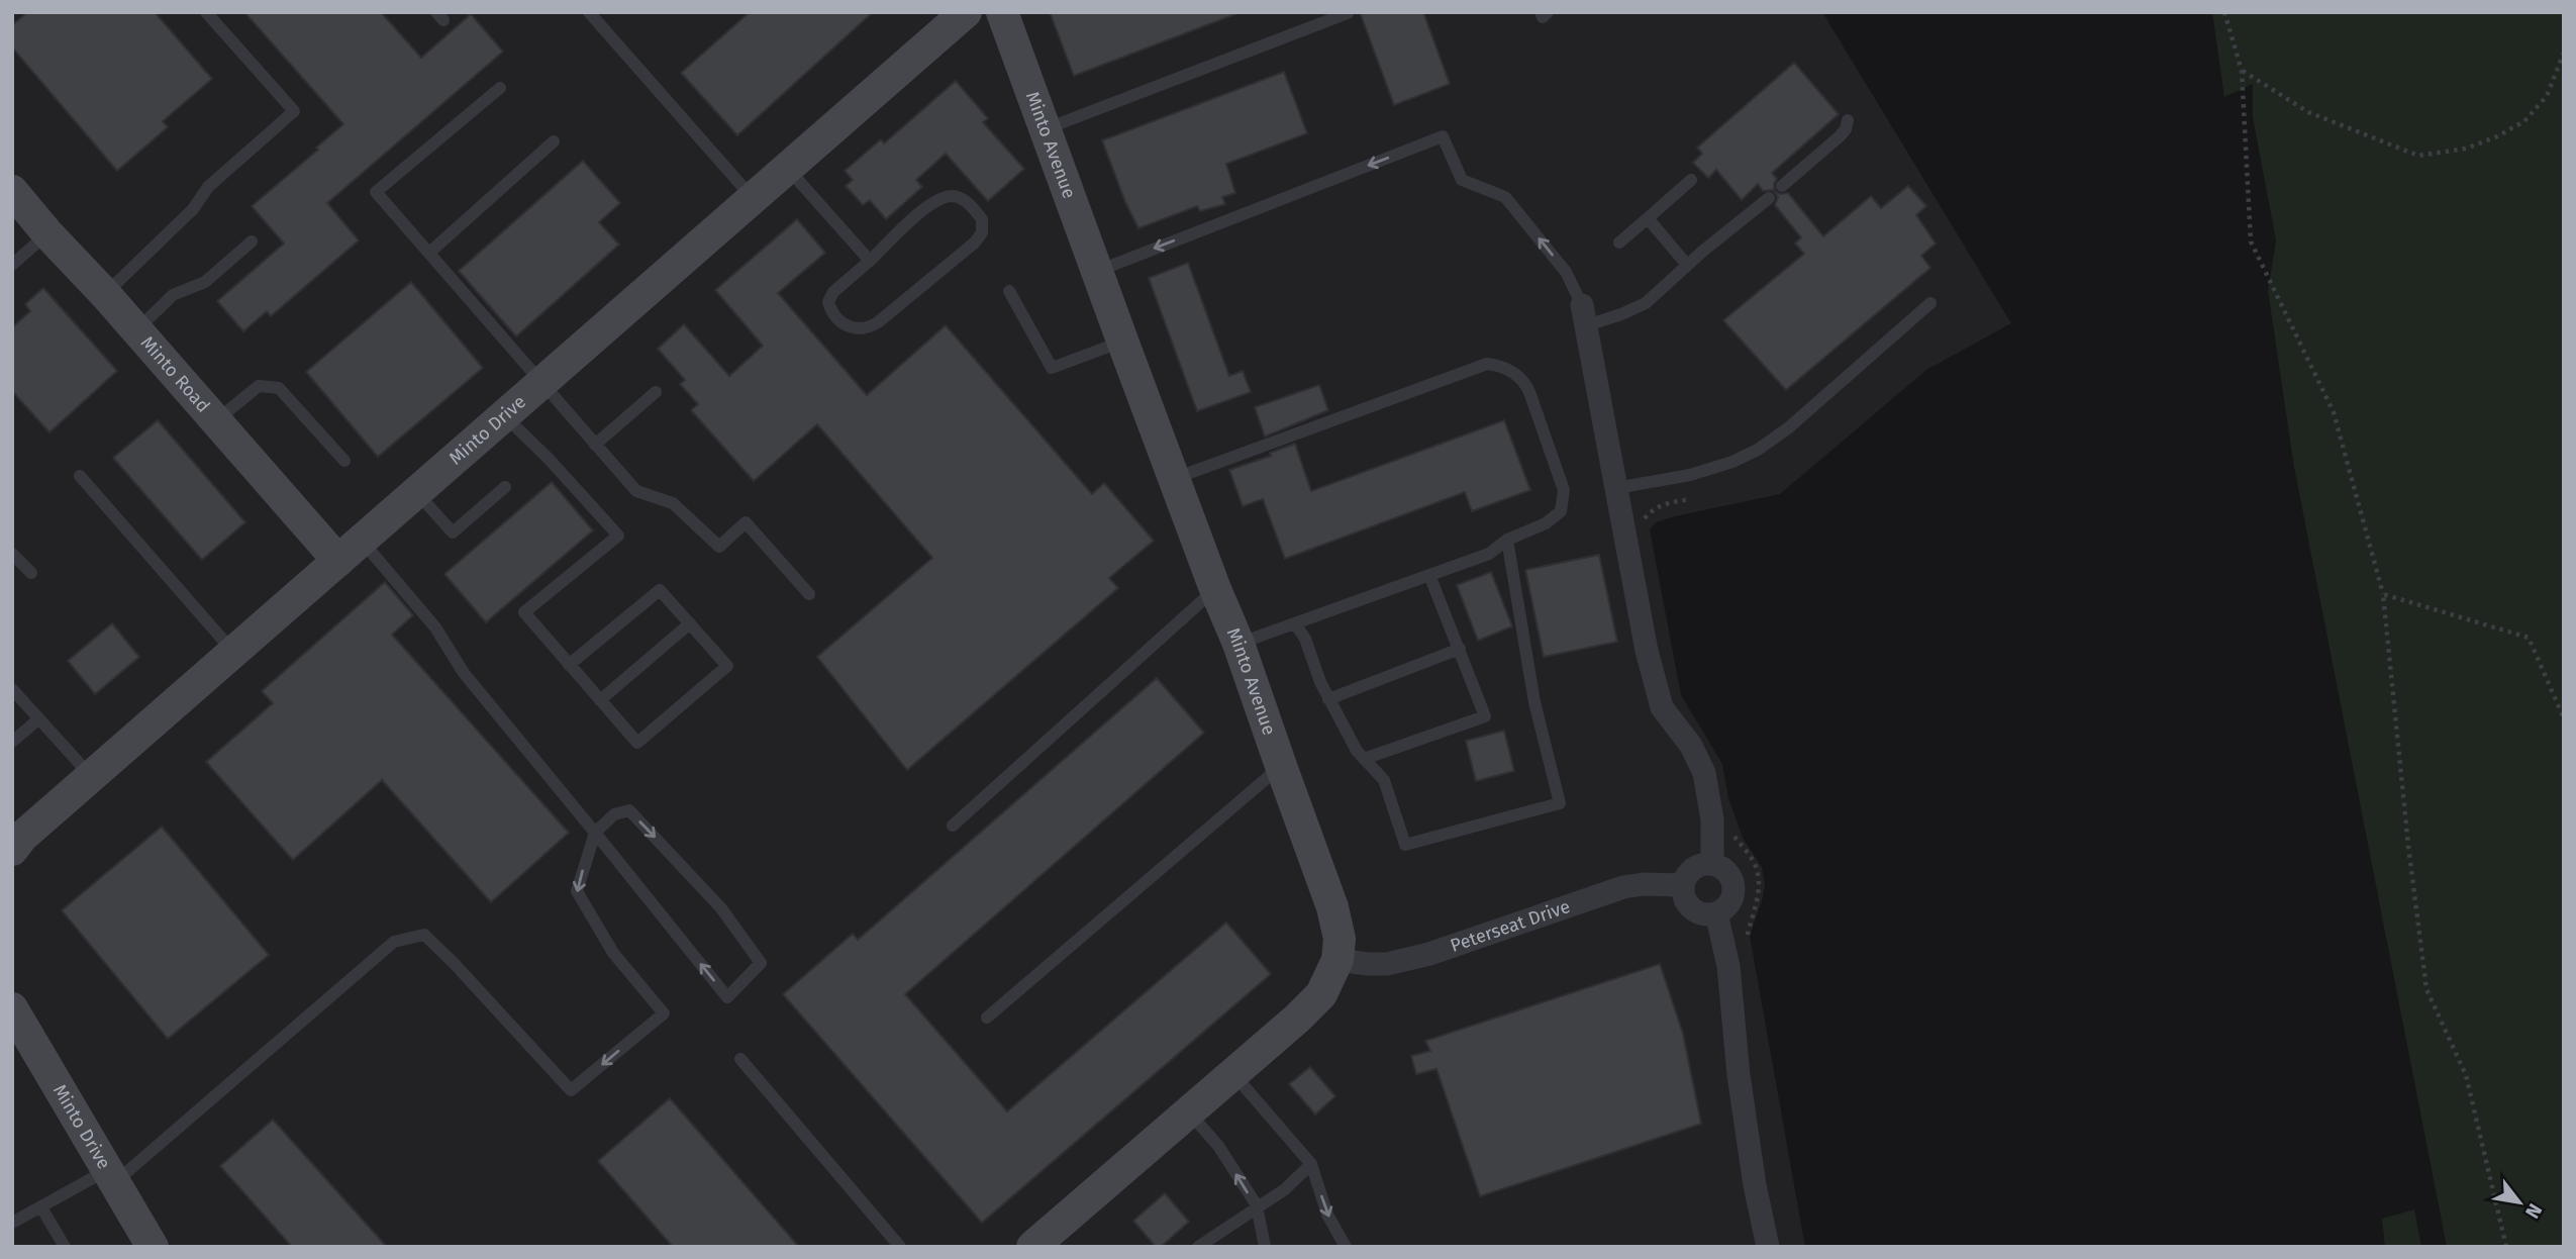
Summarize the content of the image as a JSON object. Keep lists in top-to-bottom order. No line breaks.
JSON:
{"streets":{"street":["Minto Avenue","Minto Road","Minto Drive","Peterseat Drive"]},"crossings":[["Minto Avenue","Peterseat Drive"],["Minto Road","Minto Drive"]],"north":"bottom right"}
